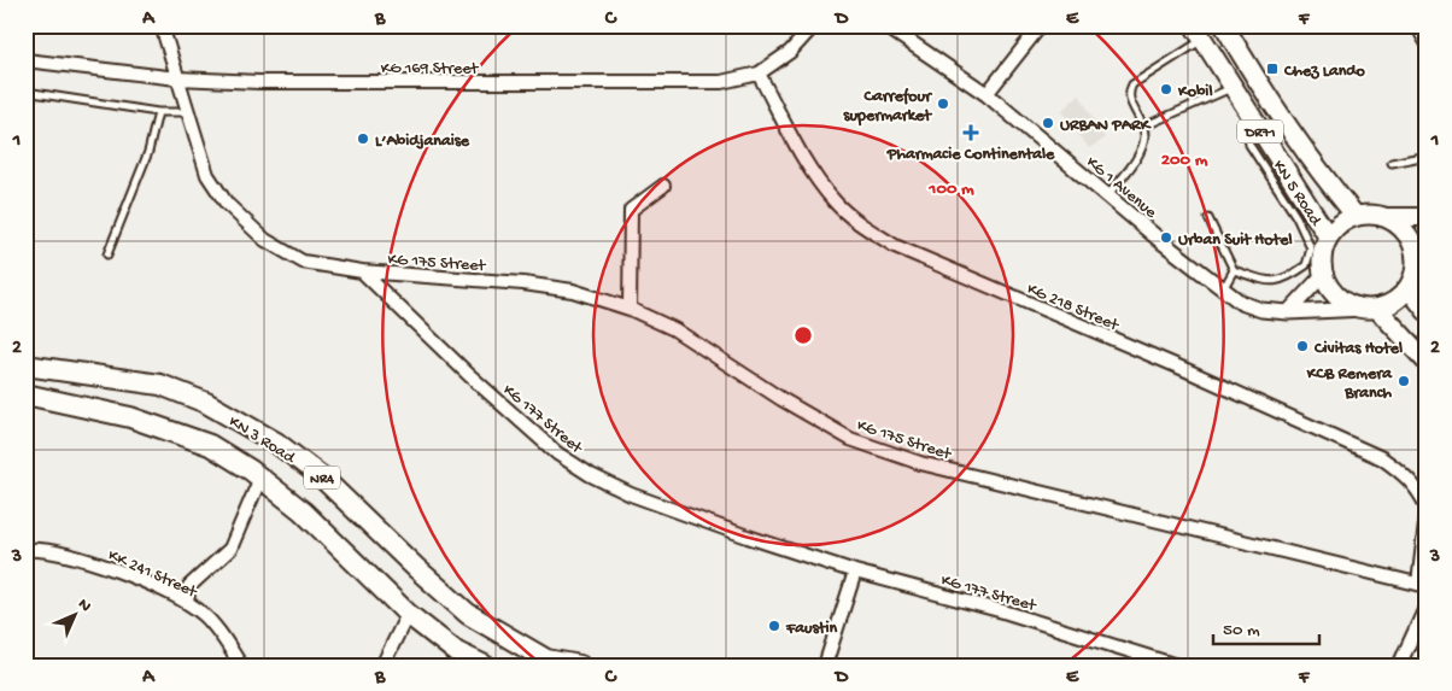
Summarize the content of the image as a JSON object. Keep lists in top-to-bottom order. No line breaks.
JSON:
{"streets":{"highway":["KN 3 Road","NR4"],"main road":["DR71","KN 5 Road"],"street":["KG 169 Street","KG 1 Avenue","KG 175 Street","KG 218 Street","KG 177 Street","KK 241 Street"]},"crossings":[["KG 169 Street","KG 218 Street"],["KG 1 Avenue","KN 5 Road"],["KG 175 Street","KG 177 Street"]],"places":{"transit":["Chez Lando"],"other":["Kobil","Carrefour supermarket","URBAN PARK","L’Abidjanaise","Urban Suit Hotel","Civitas Hotel","KCB Remera Branch","Faustin"],"health":["Pharmacie Continentale"]},"scale_bar":"50 m","north":"top right","grid":{"columns":["A","B","C","D","E","F"],"rows":["1","2","3"]},"rings":["200 m","100 m"]}
